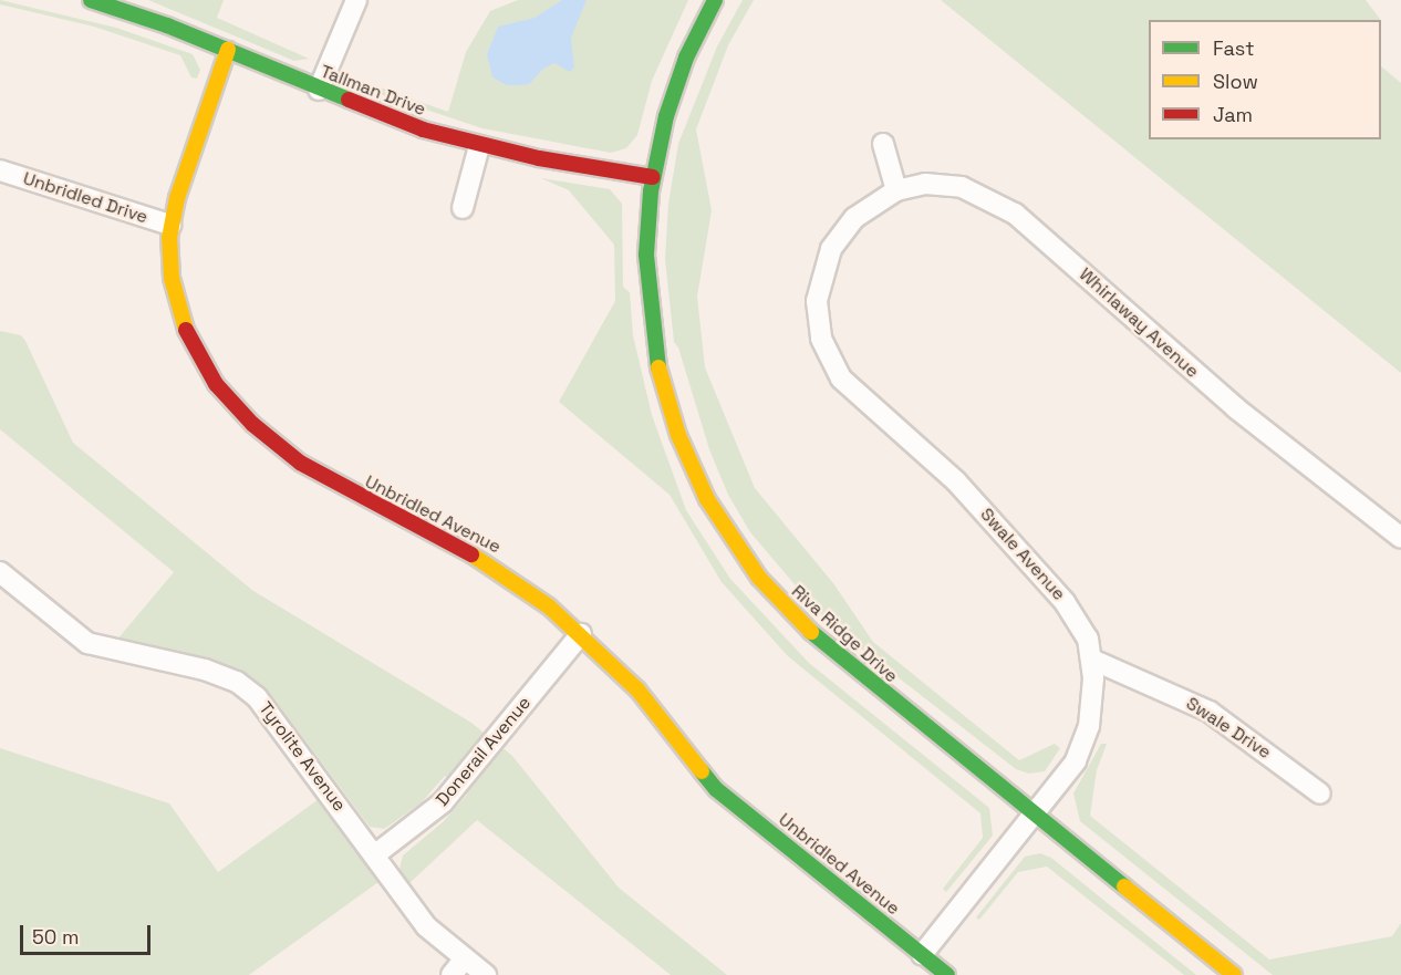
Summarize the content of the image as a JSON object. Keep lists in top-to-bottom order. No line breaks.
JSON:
{"streets":{"street":["Tallman Drive","Unbridled Drive","Whirlaway Avenue","Unbridled Avenue","Swale Avenue","Riva Ridge Drive","Swale Drive","Donerail Avenue","Tyrolite Avenue"]},"crossings":[["Tallman Drive","Unbridled Avenue"],["Tallman Drive","Riva Ridge Drive"],["Unbridled Drive","Unbridled Avenue"],["Whirlaway Avenue","Swale Avenue"],["Unbridled Avenue","Swale Avenue"],["Unbridled Avenue","Donerail Avenue"],["Swale Avenue","Riva Ridge Drive"],["Swale Avenue","Swale Drive"],["Donerail Avenue","Tyrolite Avenue"]],"legend":["Fast","Slow","Jam"],"scale_bar":"50 m"}
